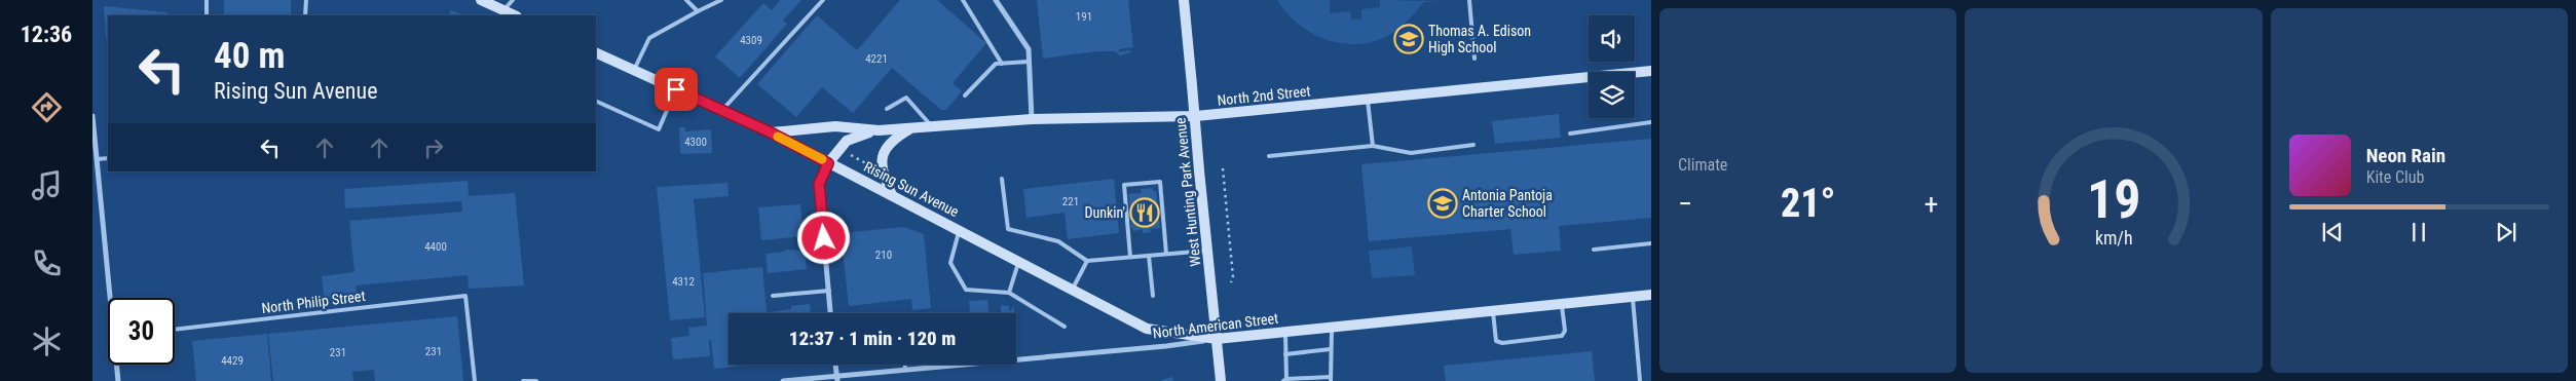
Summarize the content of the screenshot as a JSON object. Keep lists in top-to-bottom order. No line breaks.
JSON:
{"streets":{"street":["North 2nd Street","Rising Sun Avenue","West Hunting Park Avenue","North American Street"],"lane":["North Philip Street"]},"crossings":[["North 2nd Street","Rising Sun Avenue"],["Rising Sun Avenue","West Hunting Park Avenue"],["Rising Sun Avenue","North American Street"],["West Hunting Park Avenue","North American Street"]],"places":{"school or university":["Thomas A. Edison High School","Antonia Pantoja Charter School"],"restaurant":["Dunkin'"]},"house_numbers":["191","4309","4221","4300","221","4400","210","4312","231","231","4429"],"page":{"tabs":"12:36","tile":"Climate","turn":["40 m","Rising Sun Avenue"],"song":["Neon Rain","Kite Club"],"heat":["−","21°","+"],"limit":"30","trip":"12:37 · 1 min · 120 m","gauge":["19","km/h"]}}
